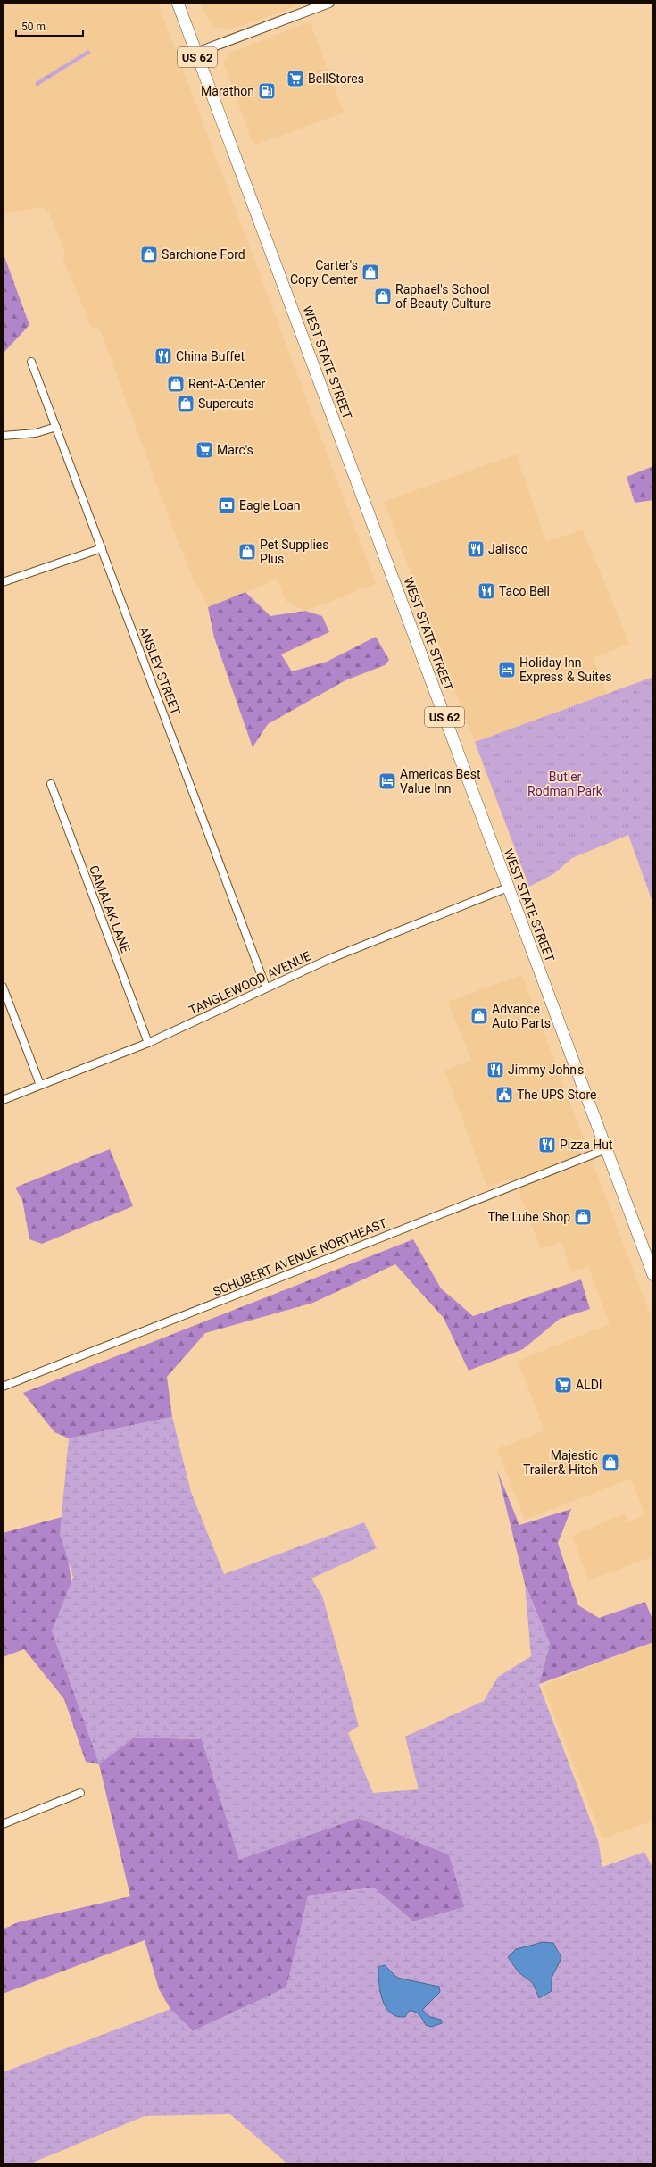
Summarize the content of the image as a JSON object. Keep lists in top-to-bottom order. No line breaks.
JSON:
{"streets":{"highway":["US 62","WEST STATE STREET"],"street":["ANSLEY STREET","CAMALAK LANE","TANGLEWOOD AVENUE","SCHUBERT AVENUE NORTHEAST"]},"crossings":[["WEST STATE STREET","TANGLEWOOD AVENUE"],["WEST STATE STREET","SCHUBERT AVENUE NORTHEAST"],["ANSLEY STREET","TANGLEWOOD AVENUE"],["CAMALAK LANE","TANGLEWOOD AVENUE"]],"parks":["Butler Rodman Park"],"places":{"supermarket":["BellStores","Marc's","ALDI"],"fuel station":["Marathon"],"shop":["Sarchione Ford","Carter's Copy Center","Raphael's School of Beauty Culture","Rent-A-Center","Supercuts","Pet Supplies Plus","Advance Auto Parts","The Lube Shop","Majestic Trailer& Hitch"],"restaurant":["China Buffet","Jalisco","Taco Bell","Jimmy John's","Pizza Hut"],"bank":["Eagle Loan"],"hotel":["Holiday Inn Express & Suites","Americas Best Value Inn"],"public building":["The UPS Store"]},"scale_bar":"50 m"}
